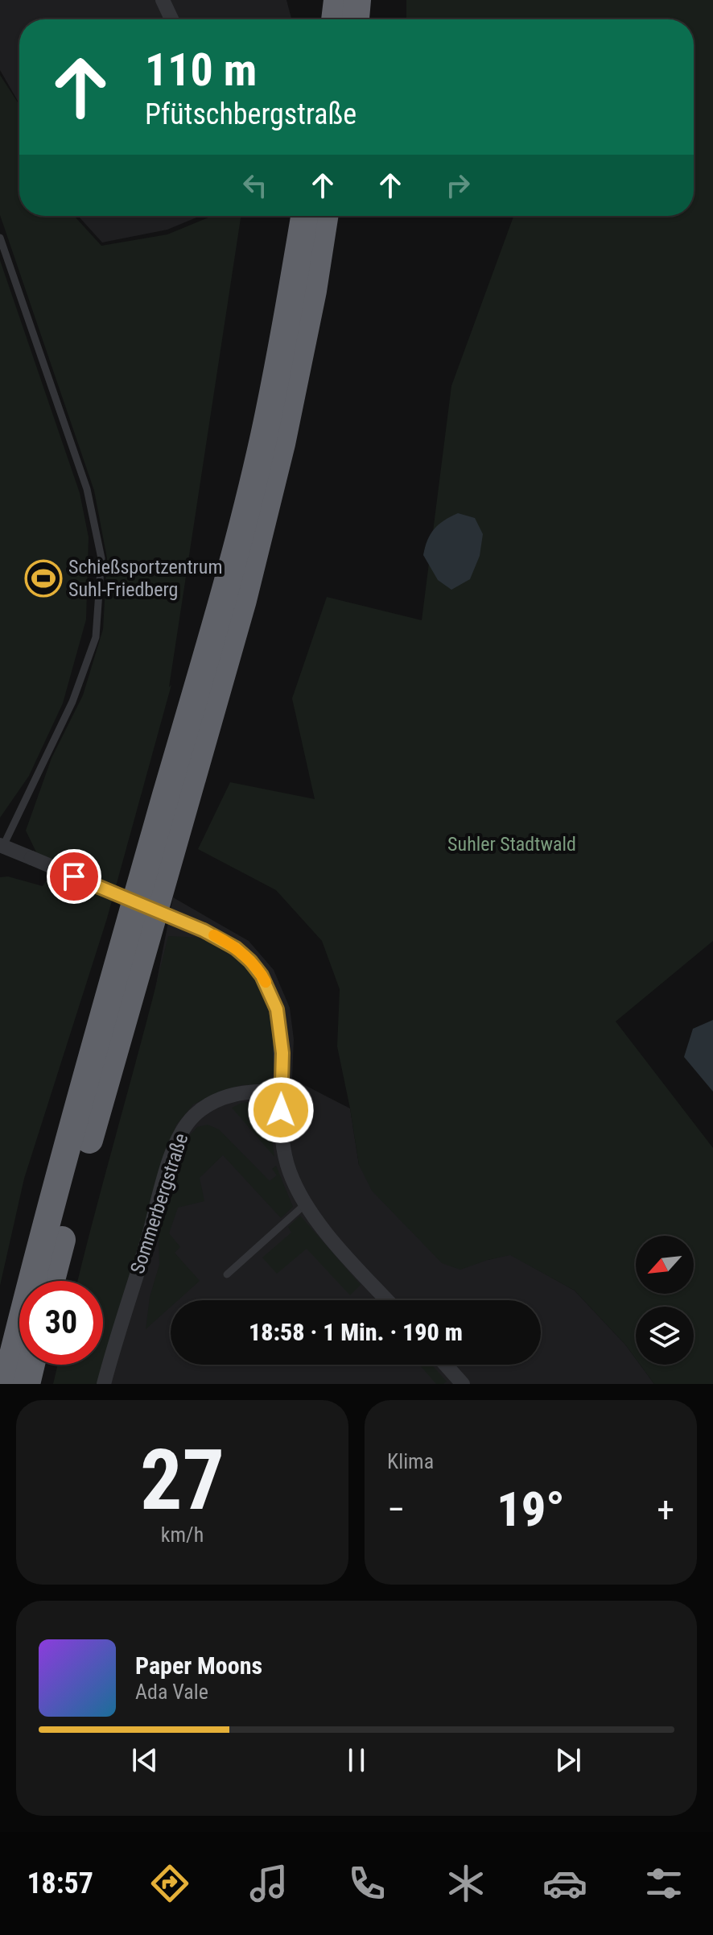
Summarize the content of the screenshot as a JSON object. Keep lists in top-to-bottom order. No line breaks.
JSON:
{"streets":{"street":["Sommerbergstraße"]},"parks":["Suhler Stadtwald"],"places":{"sports":["Schießsportzentrum Suhl-Friedberg"]},"north":"bottom left","page":{"turn":["110 m","Pfütschbergstraße"],"limit":"30","trip":"18:58 · 1 Min. · 190 m","tile":[["27","km/h"],"Klima"],"heat":["−","19°","+"],"song":["Paper Moons","Ada Vale"],"tabs":"18:57"}}
